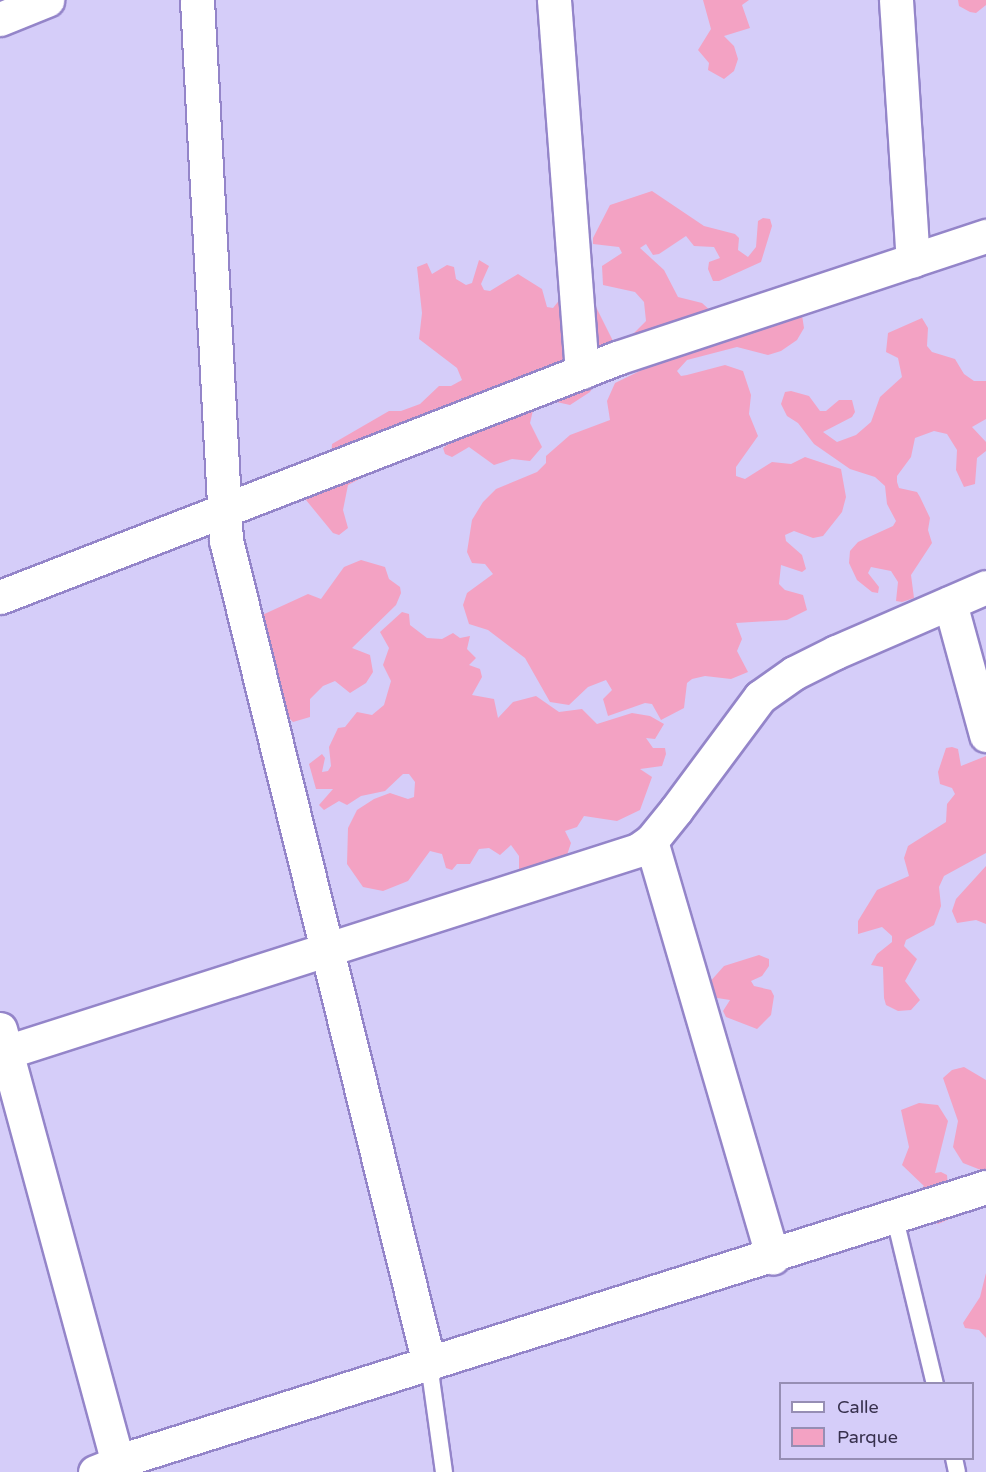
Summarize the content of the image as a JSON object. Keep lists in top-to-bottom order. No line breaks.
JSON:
{"legend":["Calle","Parque"]}
